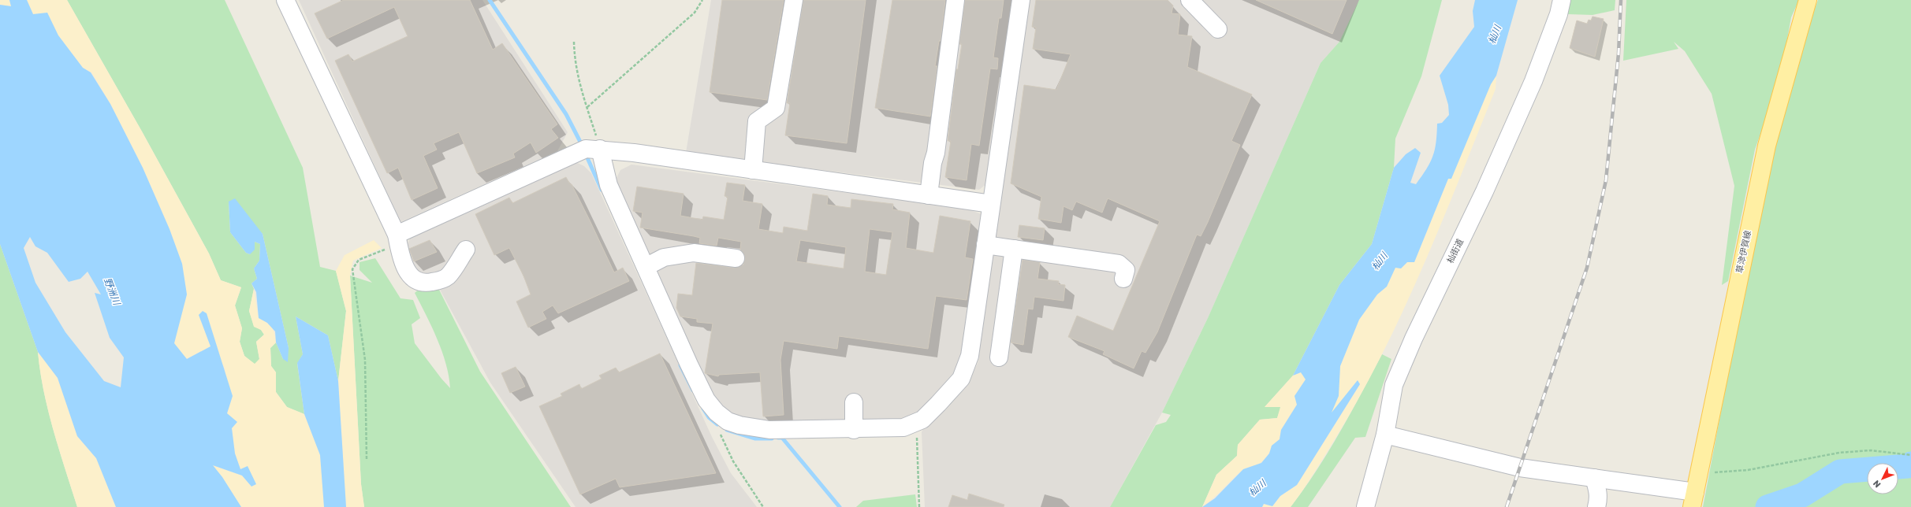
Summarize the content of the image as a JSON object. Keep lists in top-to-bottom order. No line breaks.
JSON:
{"streets":{"main road":["草津伊賀線"],"street":["杣街道"]},"water":["杣川","野洲川"],"north":"bottom left"}
